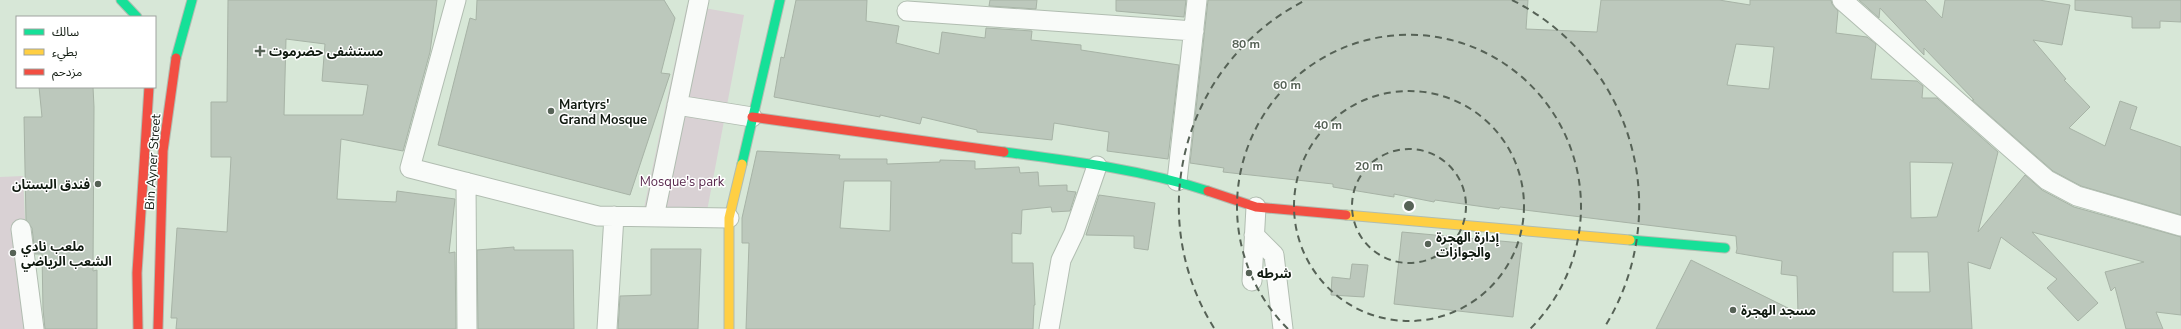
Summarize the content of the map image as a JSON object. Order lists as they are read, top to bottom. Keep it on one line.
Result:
{"streets":{"main road":["Bin Ayner Street"]},"parks":["Mosque's park"],"places":{"health":["مستشفى حضرموت"],"other":["Martyrs' Grand Mosque","فندق البستان","إدارة الهجرة والجوازات","ملعب نادي الشعب الرياضي","شرطه","مسجد الهجرة"]},"legend":["سالك","بطيء","مزدحم"],"rings":["80 m","60 m","40 m","20 m"]}
